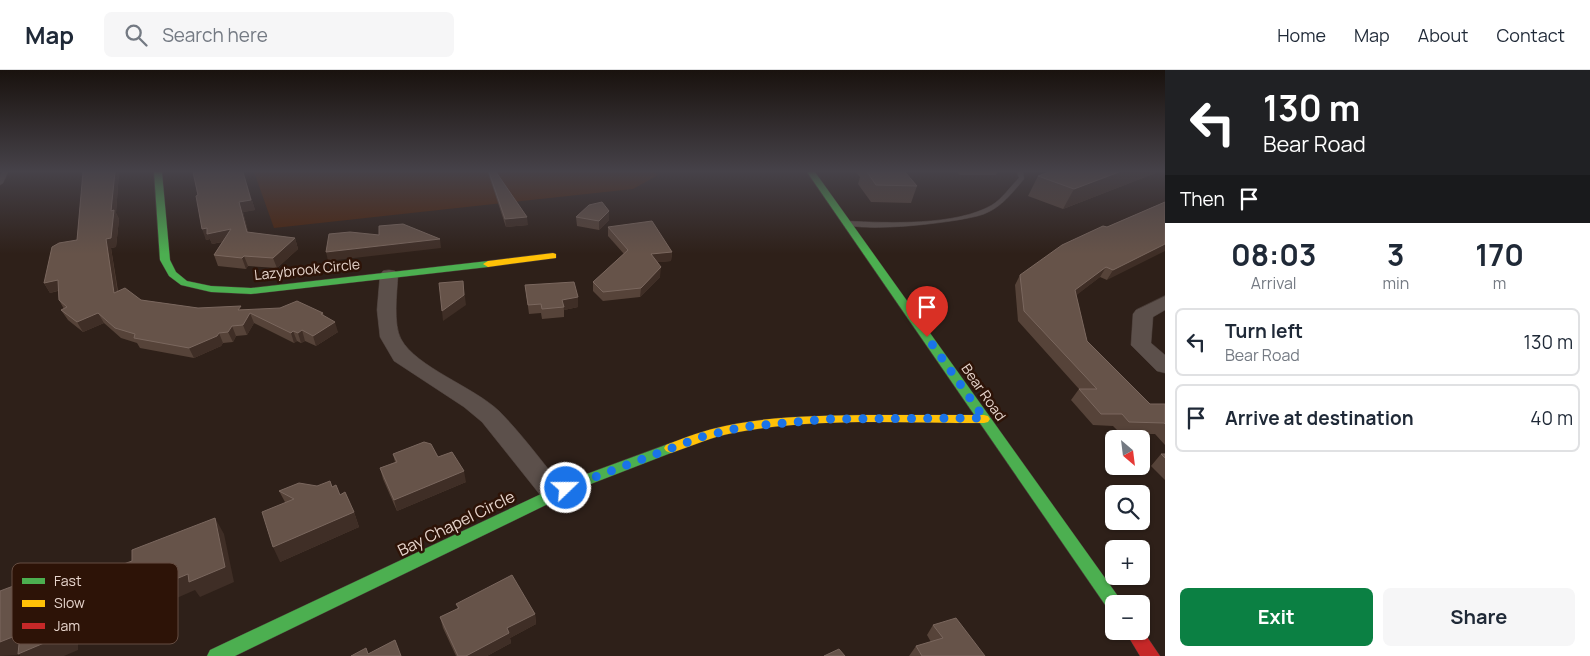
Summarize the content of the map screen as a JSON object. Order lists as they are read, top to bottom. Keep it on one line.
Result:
{"streets":{"street":["Lazybrook Circle","Bear Road","Bay Chapel Circle"]},"crossings":[["Bear Road","Bay Chapel Circle"]],"legend":["Fast","Slow","Jam"],"north":"bottom right","page":{"header":"Map","search":"Search here","nav":["Home","Map","About","Contact"],"turn":["130 m","Bear Road"],"then":"Then","eta":["08:03","Arrival","3","min","170","m"],"list":[{"name":"Turn left","note":"Bear Road","value":"130 m"},{"name":"Arrive at destination","value":"40 m"}],"map_buttons":["+","−"],"buttons":["Exit","Share"]}}
